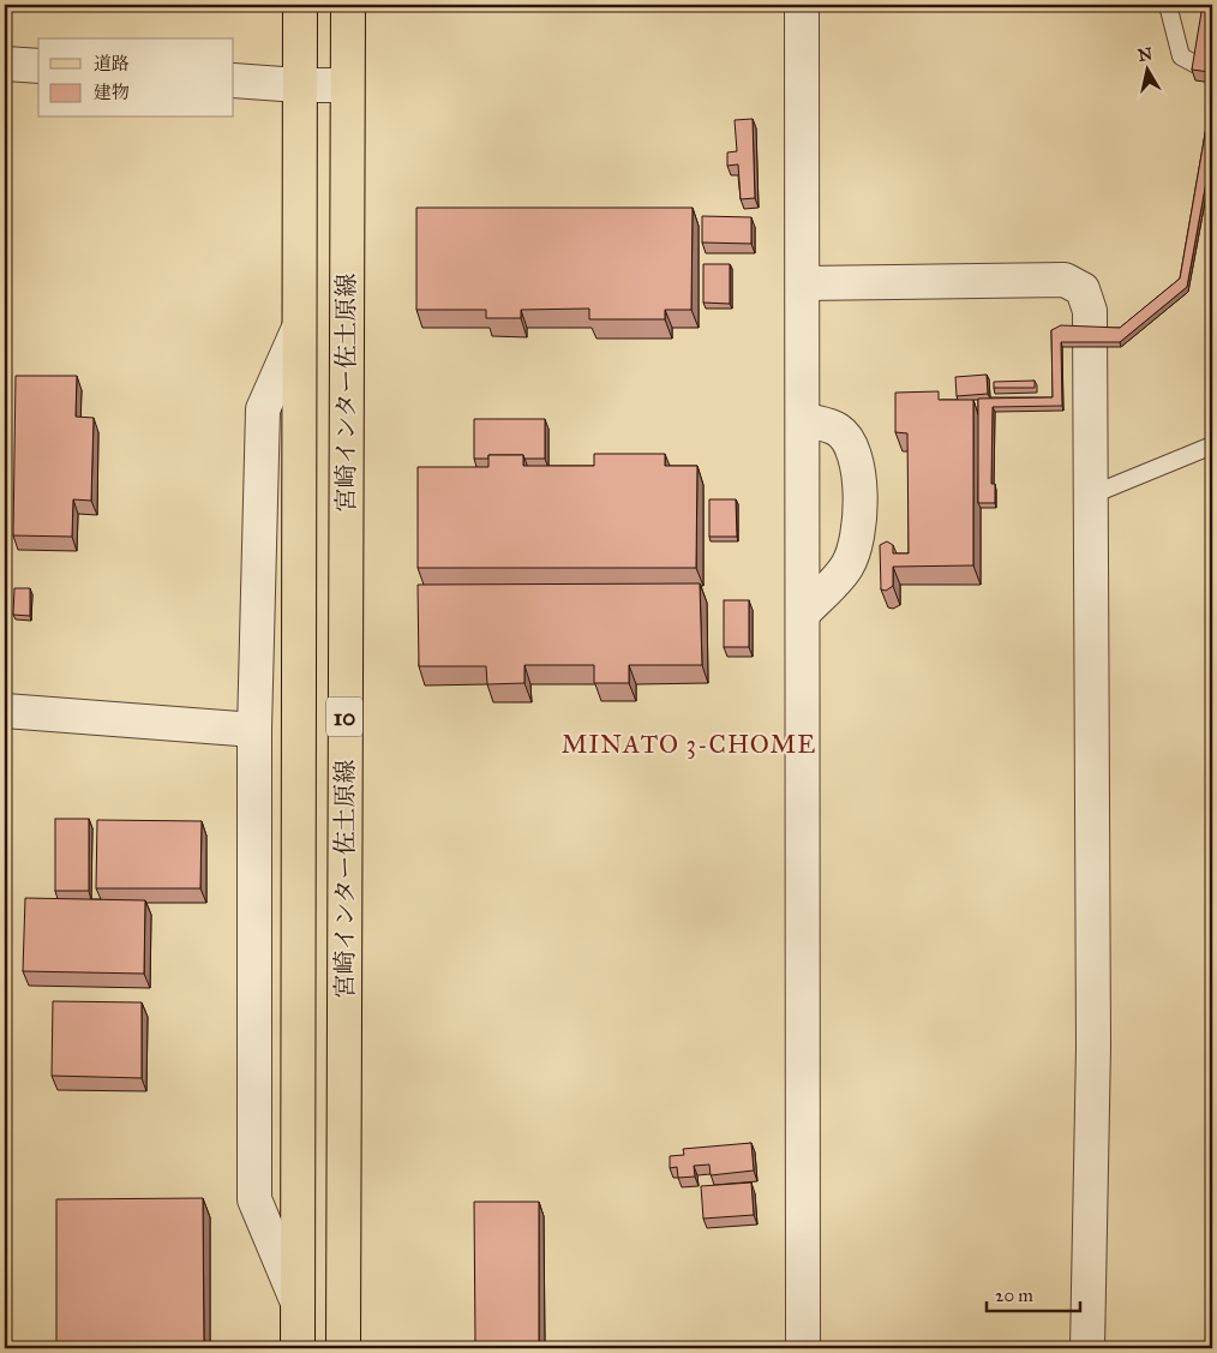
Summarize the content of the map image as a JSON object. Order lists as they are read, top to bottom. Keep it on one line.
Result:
{"streets":{"main road":["宮崎インター佐土原線","10"]},"crossings":[["宮崎インター佐土原線","10"]],"districts":["MINATO 3-CHOME"],"legend":["道路","建物"],"scale_bar":"20 m","north":"top"}
